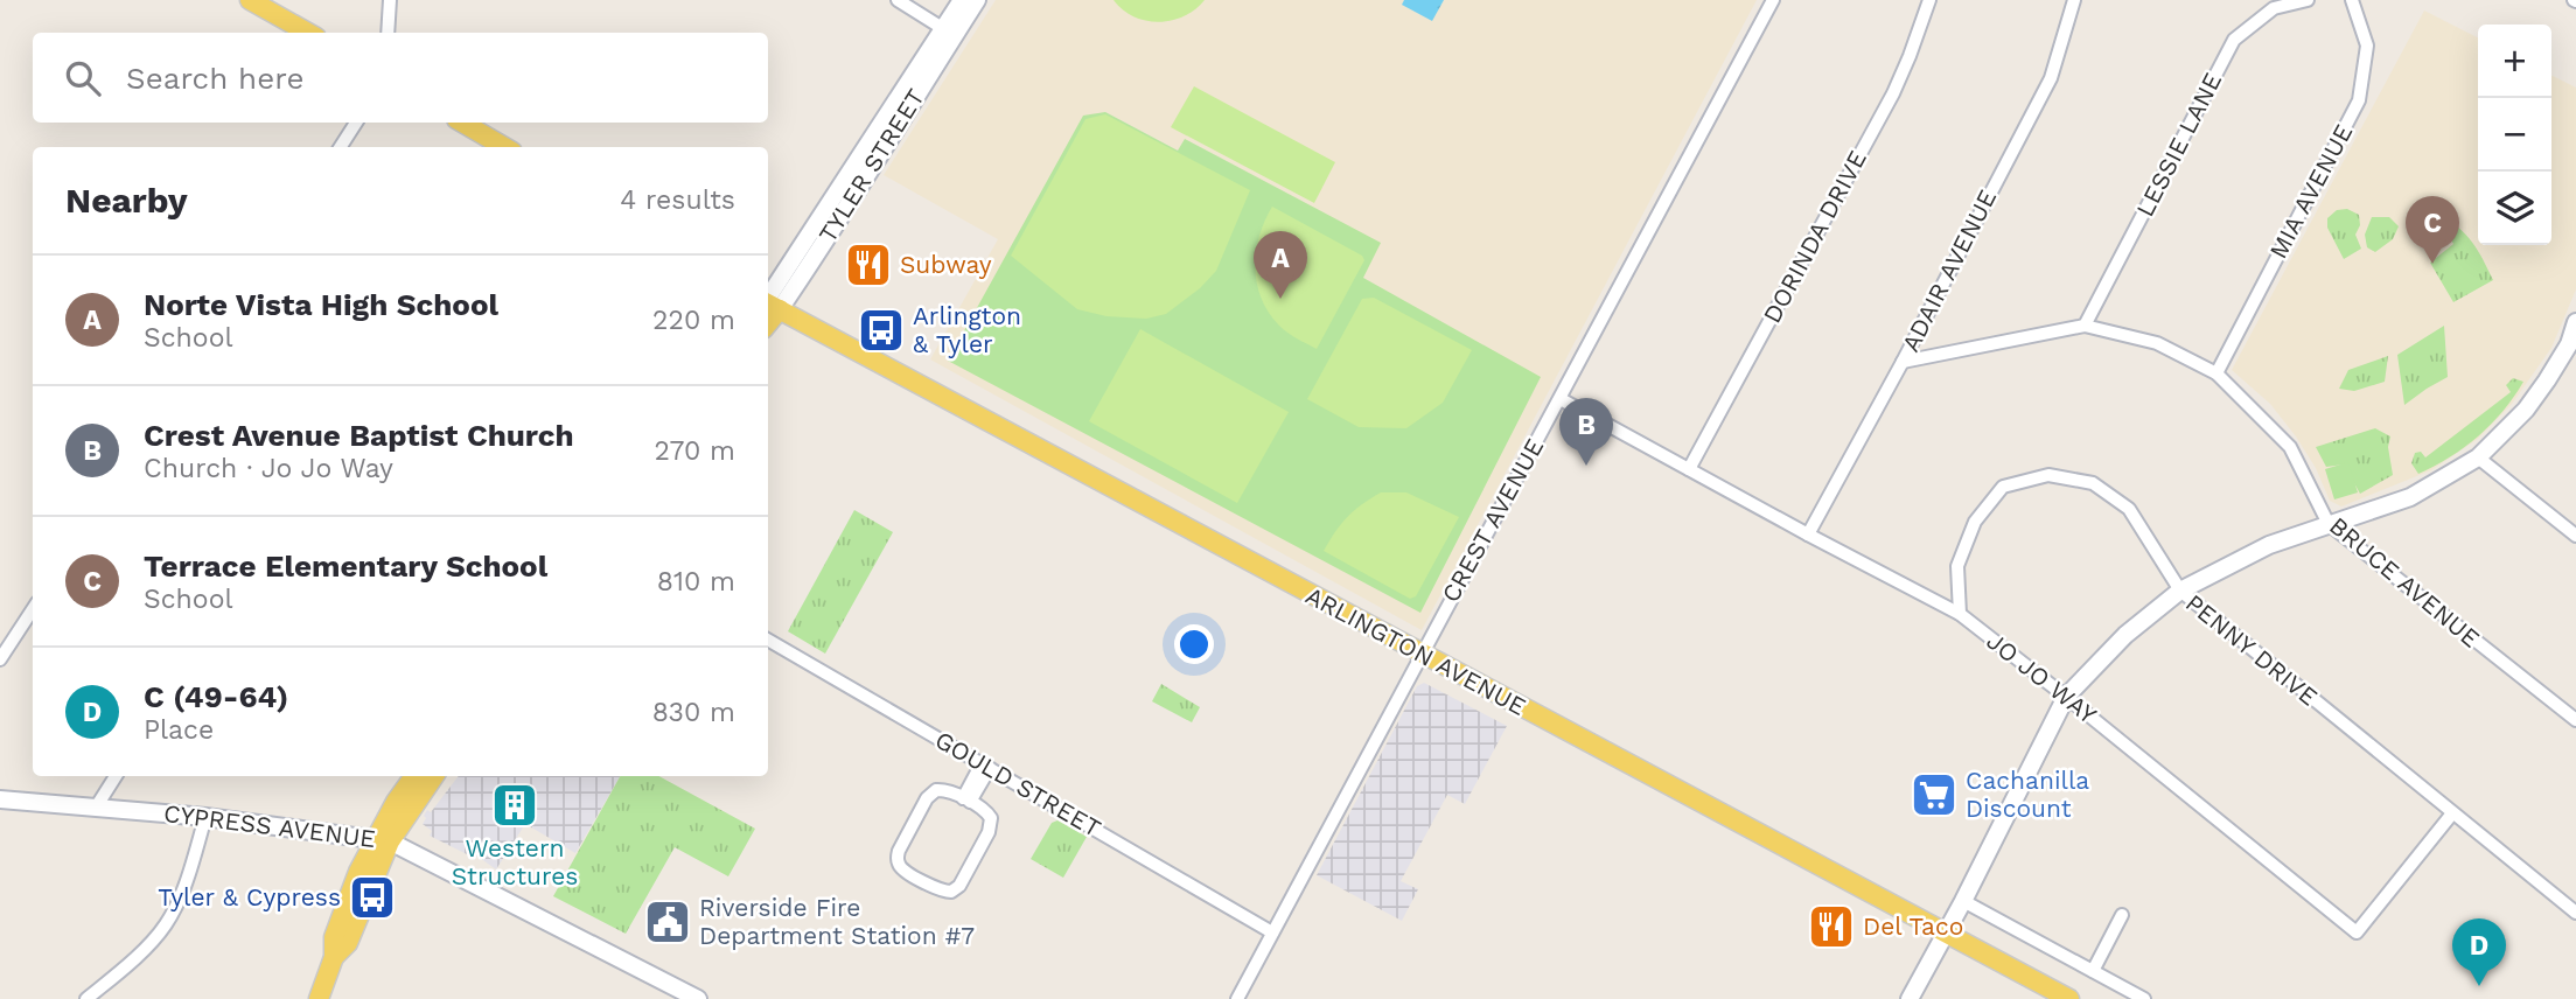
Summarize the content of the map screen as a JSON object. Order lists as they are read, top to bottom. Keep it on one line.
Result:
{"streets":{"main road":["ARLINGTON AVENUE"],"street":["LESSIE LANE","TYLER STREET","MIA AVENUE","DORINDA DRIVE","ADAIR AVENUE","CREST AVENUE","BRUCE AVENUE","PENNY DRIVE","JO JO WAY","GOULD STREET","CYPRESS AVENUE"]},"crossings":[["LESSIE LANE","BRUCE AVENUE"],["TYLER STREET","ARLINGTON AVENUE"],["MIA AVENUE","BRUCE AVENUE"],["DORINDA DRIVE","JO JO WAY"],["ADAIR AVENUE","BRUCE AVENUE"],["ADAIR AVENUE","JO JO WAY"],["CREST AVENUE","ARLINGTON AVENUE"],["CREST AVENUE","JO JO WAY"],["CREST AVENUE","GOULD STREET"],["PENNY DRIVE","JO JO WAY"]],"places":{"restaurant":["Subway","Del Taco"],"bus stop":["Arlington & Tyler","Tyler & Cypress"],"supermarket":["Cachanilla Discount"],"building":["Western Structures"],"public building":["Riverside Fire Department Station #7"]},"page":{"map_buttons":["+","−"],"search":"Search here","heading":["Nearby","4 results"],"pins":["C","A","B","D"],"list":[{"mark":"A","name":"Norte Vista High School","note":"School","value":"220 m"},{"mark":"B","name":"Crest Avenue Baptist Church","note":"Church · Jo Jo Way","value":"270 m"},{"mark":"C","name":"Terrace Elementary School","note":"School","value":"810 m"},{"mark":"D","name":"C (49-64)","note":"Place","value":"830 m"}]}}
